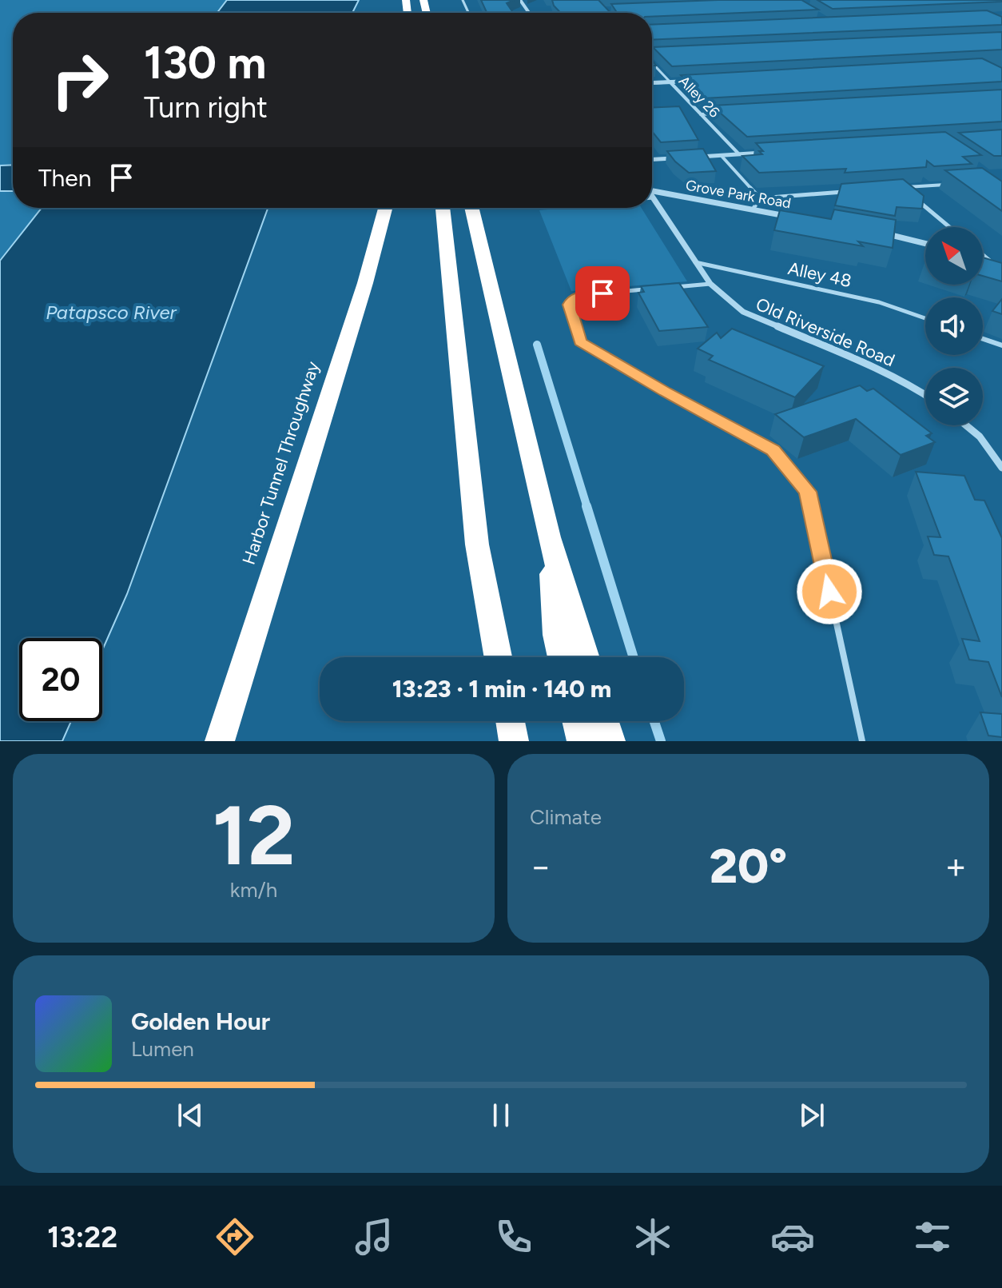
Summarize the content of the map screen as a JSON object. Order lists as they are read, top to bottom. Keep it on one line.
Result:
{"streets":{"highway":["Harbor Tunnel Throughway"],"street":["Grove Park Road","Old Riverside Road"],"lane":["Alley 26","Alley 48"]},"crossings":[["Alley 48","Old Riverside Road"]],"water":["Patapsco River"],"north":"top left","page":{"turn":["130 m","Turn right"],"then":"Then","limit":"20","trip":"13:23 · 1 min · 140 m","tile":[["12","km/h"],"Climate"],"heat":["−","20°","+"],"song":["Golden Hour","Lumen"],"tabs":"13:22"}}
